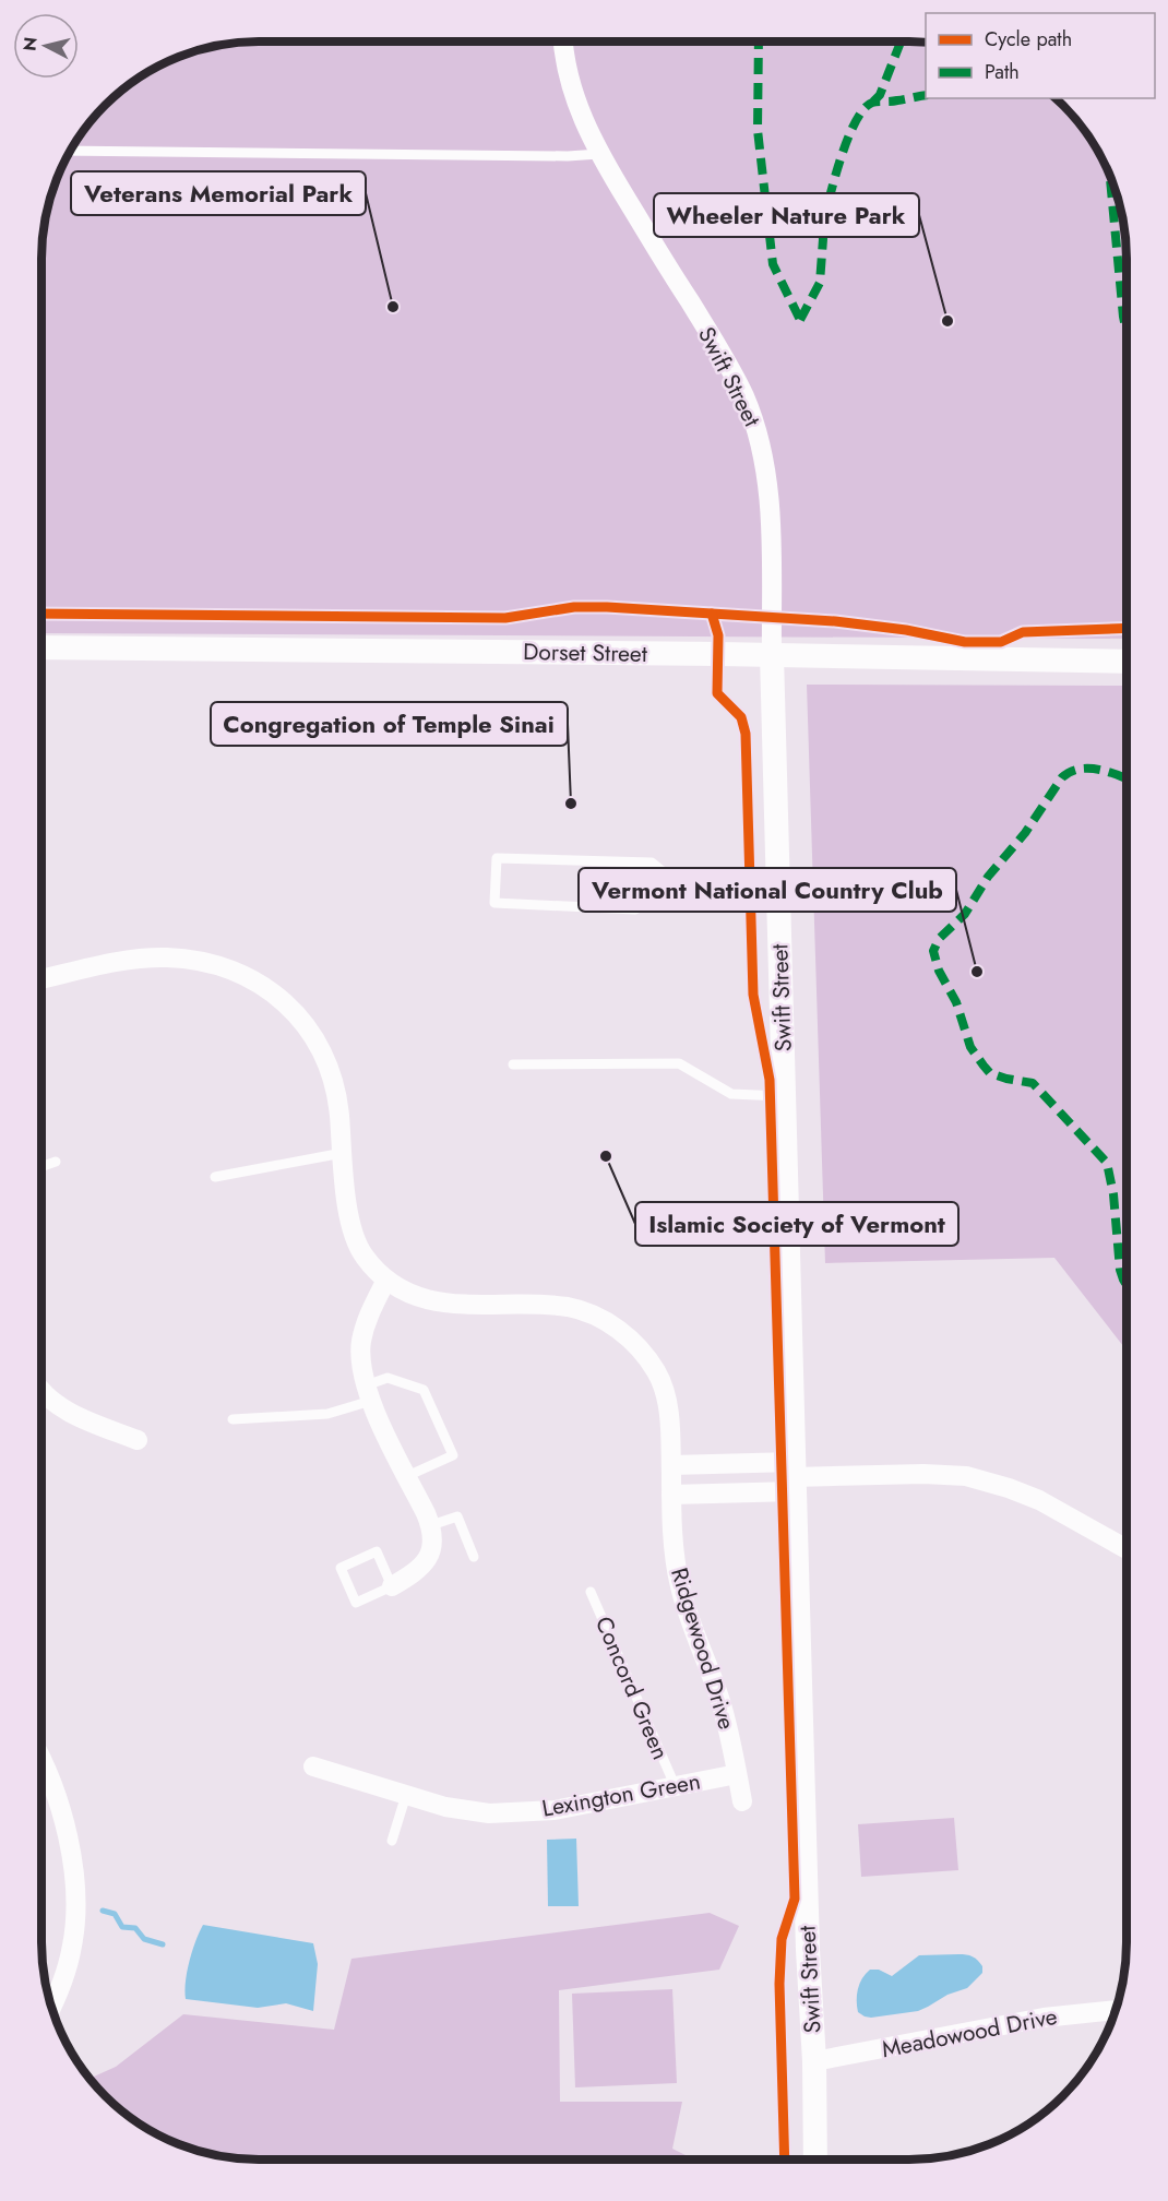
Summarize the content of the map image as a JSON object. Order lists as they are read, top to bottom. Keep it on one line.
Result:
{"streets":{"street":["Swift Street","Dorset Street","Ridgewood Drive","Lexington Green","Meadowood Drive"],"lane":["Concord Green"]},"crossings":[["Swift Street","Dorset Street"],["Swift Street","Meadowood Drive"],["Ridgewood Drive","Lexington Green"],["Concord Green","Lexington Green"]],"places":["Veterans Memorial Park","Wheeler Nature Park","Congregation of Temple Sinai","Vermont National Country Club","Islamic Society of Vermont"],"legend":["Cycle path","Path"],"north":"left"}
